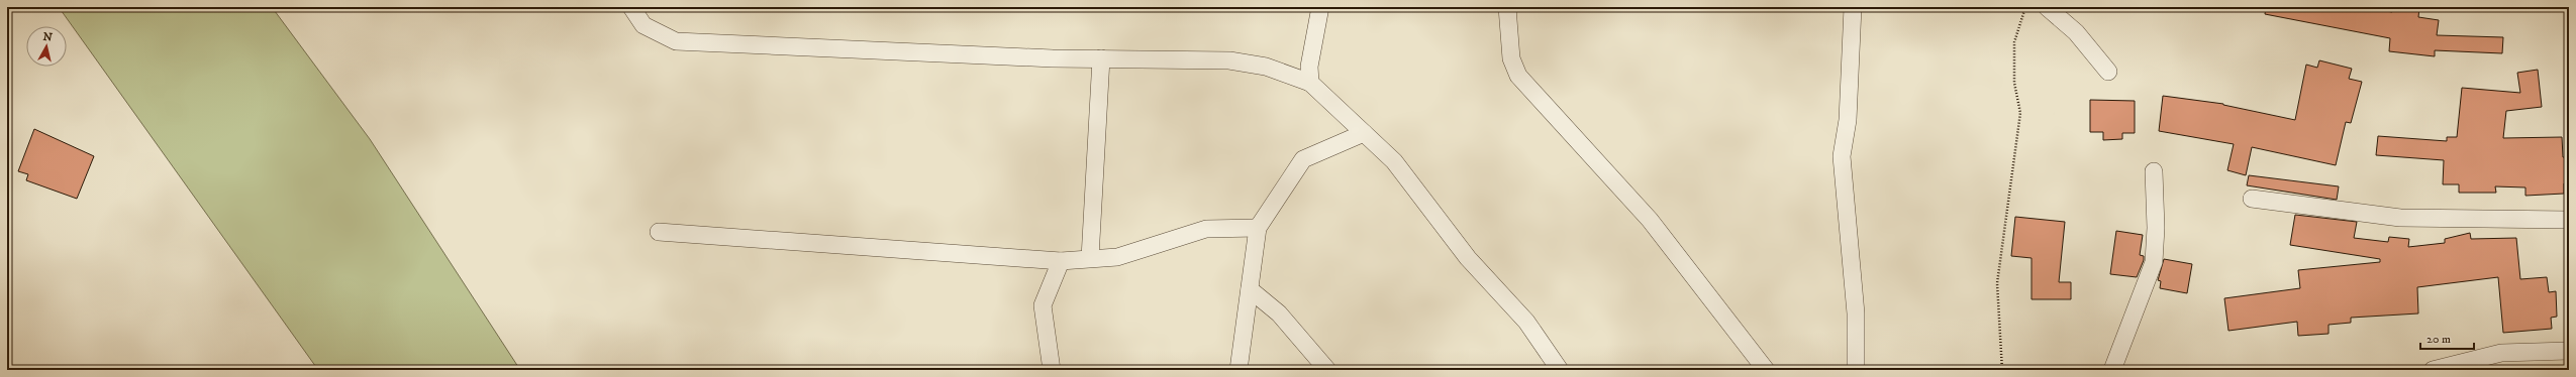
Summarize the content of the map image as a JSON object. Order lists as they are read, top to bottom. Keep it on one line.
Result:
{"scale_bar":"20 m","north":"top"}
